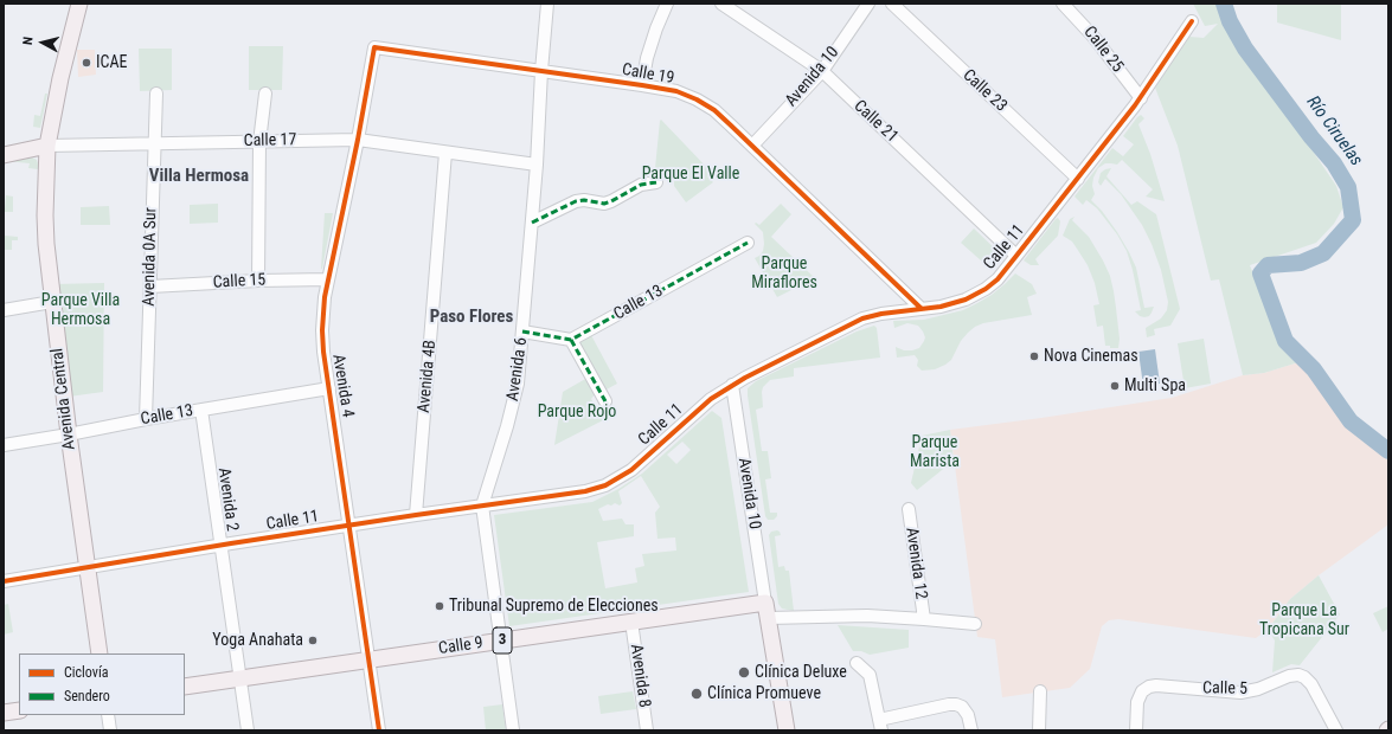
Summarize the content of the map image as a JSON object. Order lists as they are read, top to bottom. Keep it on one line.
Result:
{"streets":{"main road":["Avenida 10","Calle 17","Avenida Central","3","Calle 9"],"street":["Calle 25","Calle 19","Calle 23","Calle 21","Calle 11","Avenida 0A Sur","Calle 15","Calle 13","Avenida 6","Avenida 4B","Avenida 4","Avenida 2","Avenida 12","Avenida 8","Calle 5"]},"crossings":[["Calle 25","Calle 11"],["Calle 19","Avenida 10"],["Calle 19","Calle 11"],["Calle 19","Avenida 6"],["Calle 19","Avenida 4"],["Avenida 10","Calle 21"],["Avenida 10","Calle 11"],["Avenida 10","Calle 9"],["Calle 23","Calle 11"],["Calle 21","Calle 11"],["Calle 17","Avenida 0A Sur"],["Calle 17","Avenida 6"],["Calle 17","Avenida 4B"],["Calle 17","Avenida 4"],["Calle 17","Avenida Central"],["Calle 11","Avenida 6"],["Calle 11","Avenida 4B"],["Calle 11","Avenida 4"],["Calle 11","Avenida Central"],["Calle 11","Avenida 2"],["Avenida 0A Sur","Calle 15"],["Avenida 0A Sur","Calle 13"],["Calle 15","Avenida 4"],["Calle 13","Avenida 4"],["Calle 13","Avenida Central"],["Calle 13","Avenida 2"],["Avenida 6","Calle 9"],["Avenida 4","Calle 9"],["Avenida 2","Calle 9"],["Calle 9","Avenida 8"]],"districts":["Villa Hermosa","Paso Flores"],"water":["Río Ciruelas"],"parks":["Parque El Valle","Parque Miraflores","Parque Villa Hermosa","Parque Rojo","Parque Marista","Parque La Tropicana Sur"],"places":["ICAE","Nova Cinemas","Multi Spa","Tribunal Supremo de Elecciones","Yoga Anahata","Clínica Deluxe","Clínica Promueve"],"legend":["Ciclovía","Sendero"],"north":"left"}
